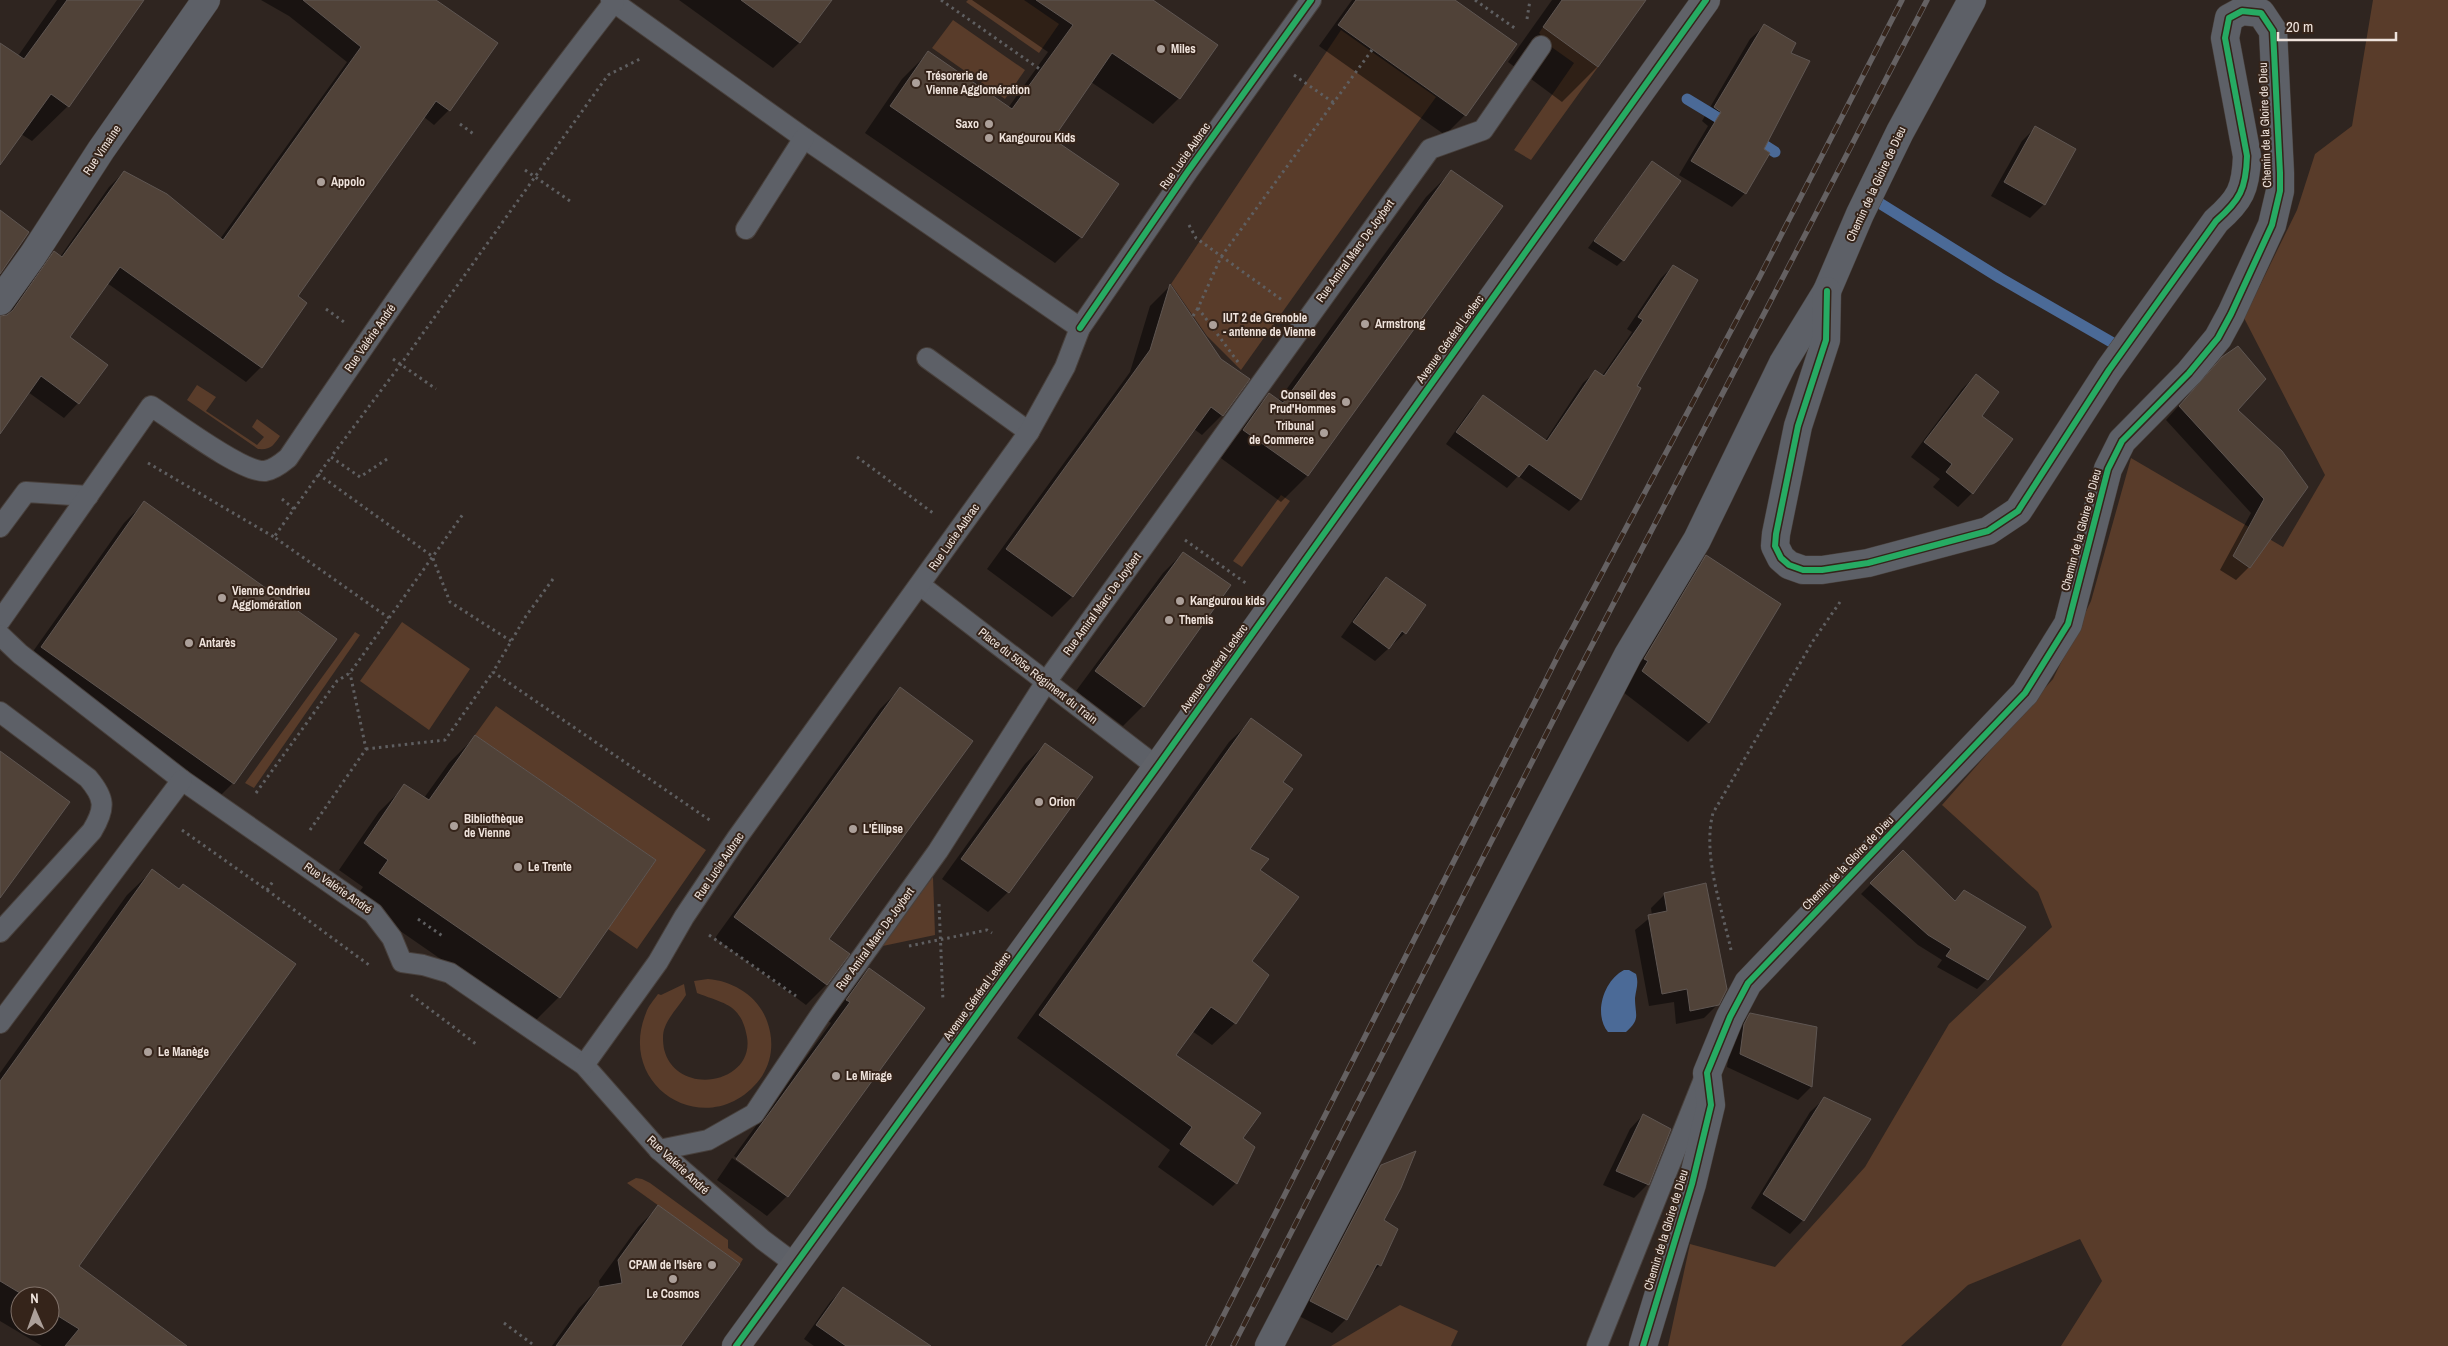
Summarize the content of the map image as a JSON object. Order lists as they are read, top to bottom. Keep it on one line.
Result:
{"streets":{"main road":["Avenue Général Leclerc"],"street":["Chemin de la Gloire de Dieu","Rue Vimaine"],"lane":["Rue Lucie Aubrac","Rue Amiral Marc De Joybert","Rue Valérie André","Place du 505e Régiment du Train"]},"crossings":[["Rue Lucie Aubrac","Rue Valérie André"],["Rue Lucie Aubrac","Place du 505e Régiment du Train"],["Rue Amiral Marc De Joybert","Rue Valérie André"],["Rue Amiral Marc De Joybert","Place du 505e Régiment du Train"],["Rue Valérie André","Avenue Général Leclerc"],["Avenue Général Leclerc","Place du 505e Régiment du Train"]],"places":["Miles","Trésorerie de Vienne Agglomération","Saxo","Kangourou Kids","Appolo","Armstrong","IUT 2 de Grenoble - antenne de Vienne","Conseil des Prud'Hommes","Tribunal de Commerce","Vienne Condrieu Agglomération","Kangourou kids","Themis","Antarès","Orion","Bibliothèque de Vienne","L'Éllipse","Le Trente","Le Manège","Le Mirage","CPAM de l'Isère","Le Cosmos"],"scale_bar":"20 m","north":"top"}
